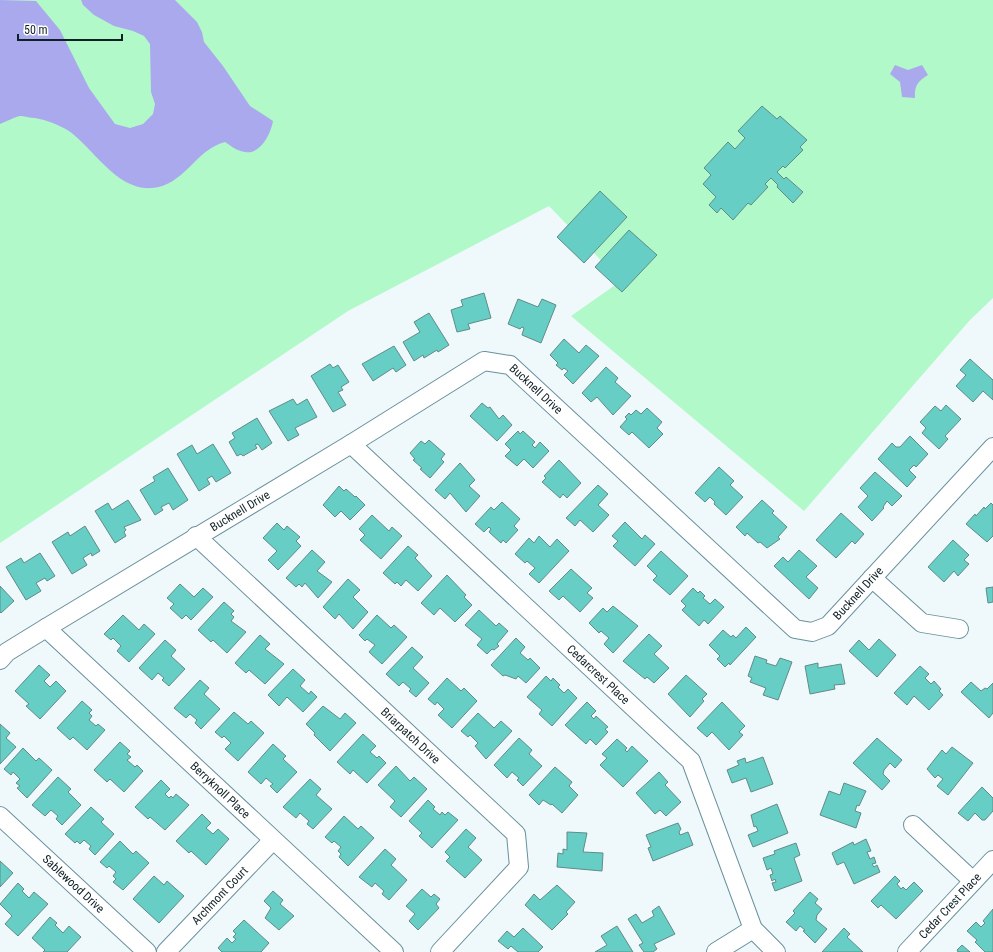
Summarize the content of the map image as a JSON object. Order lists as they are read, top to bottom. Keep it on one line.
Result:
{"streets":{"street":["Bucknell Drive","Cedarcrest Place","Briarpatch Drive","Berryknoll Place","Sablewood Drive","Archmont Court","Cedar Crest Place"]},"crossings":[["Bucknell Drive","Cedarcrest Place"],["Bucknell Drive","Briarpatch Drive"],["Bucknell Drive","Berryknoll Place"],["Berryknoll Place","Archmont Court"]],"scale_bar":"50 m"}
